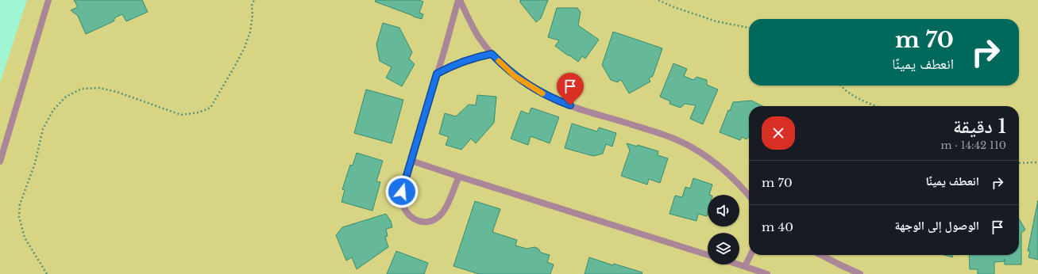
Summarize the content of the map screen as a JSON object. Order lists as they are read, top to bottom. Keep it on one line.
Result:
{"page":{"turn":["70 m","انعطف يمينًا"],"heading":["1 دقيقة","110 m · 14:42"],"list":[{"name":"انعطف يمينًا","value":"70 m"},{"name":"الوصول إلى الوجهة","value":"40 m"}]}}
